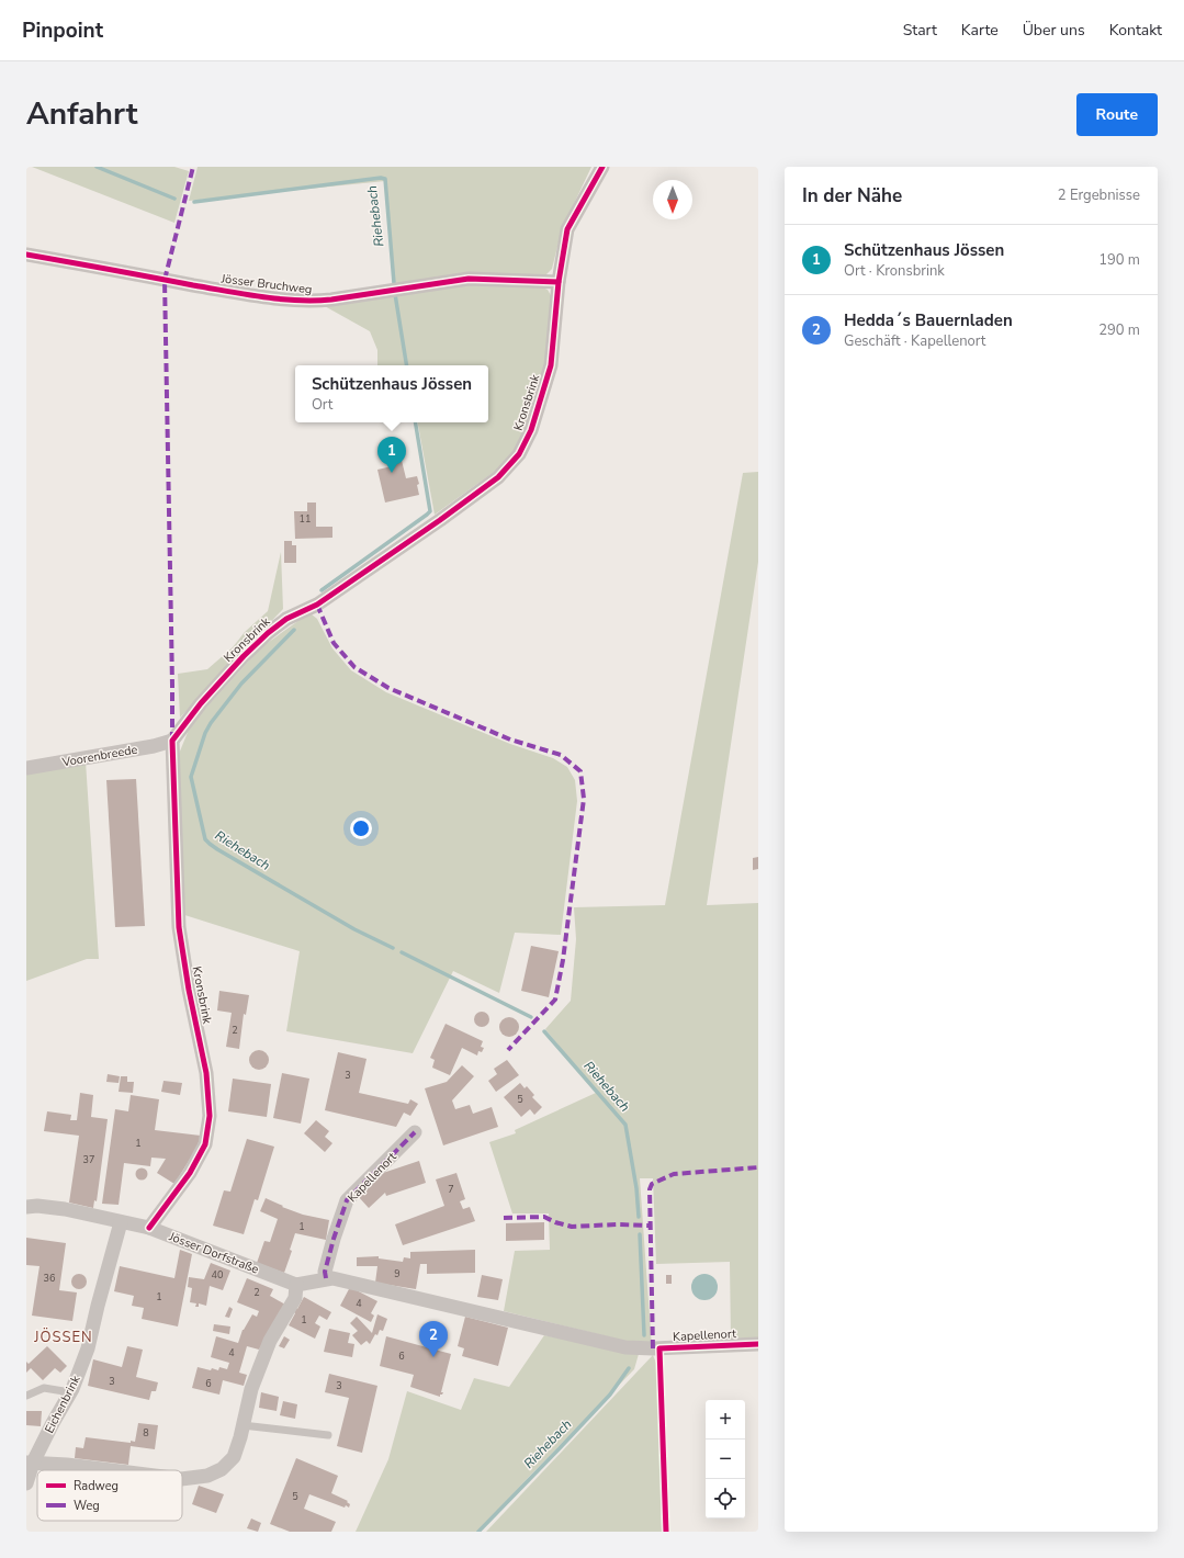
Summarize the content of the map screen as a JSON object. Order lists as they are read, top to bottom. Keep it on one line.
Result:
{"streets":{"street":["Jösser Bruchweg","Kronsbrink","Voorenbreede","Kapellenort","Jösser Dorfstraße","Eichenbrink"]},"crossings":[["Jösser Bruchweg","Kronsbrink"],["Kronsbrink","Voorenbreede"],["Kronsbrink","Jösser Dorfstraße"],["Kapellenort","Jösser Dorfstraße"],["Jösser Dorfstraße","Eichenbrink"]],"districts":["JÖSSEN"],"water":["Riehebach"],"house_numbers":["11","2","3","5","1","37","7","1","9","40","36","2","1","4","1","4","6","3","6","3","8","5"],"legend":["Radweg","Weg"],"north":"bottom","page":{"header":"Pinpoint","nav":["Start","Karte","Über uns","Kontakt"],"title":"Anfahrt","buttons":"Route","heading":["In der Nähe","2 Ergebnisse"],"list":[{"mark":"1","name":"Schützenhaus Jössen","note":"Ort · Kronsbrink","value":"190 m"},{"mark":"2","name":"Hedda´s Bauernladen","note":"Geschäft · Kapellenort","value":"290 m"}],"popup":["Schützenhaus Jössen","Ort"],"pins":["1","2"],"map_buttons":["+","−"]}}
